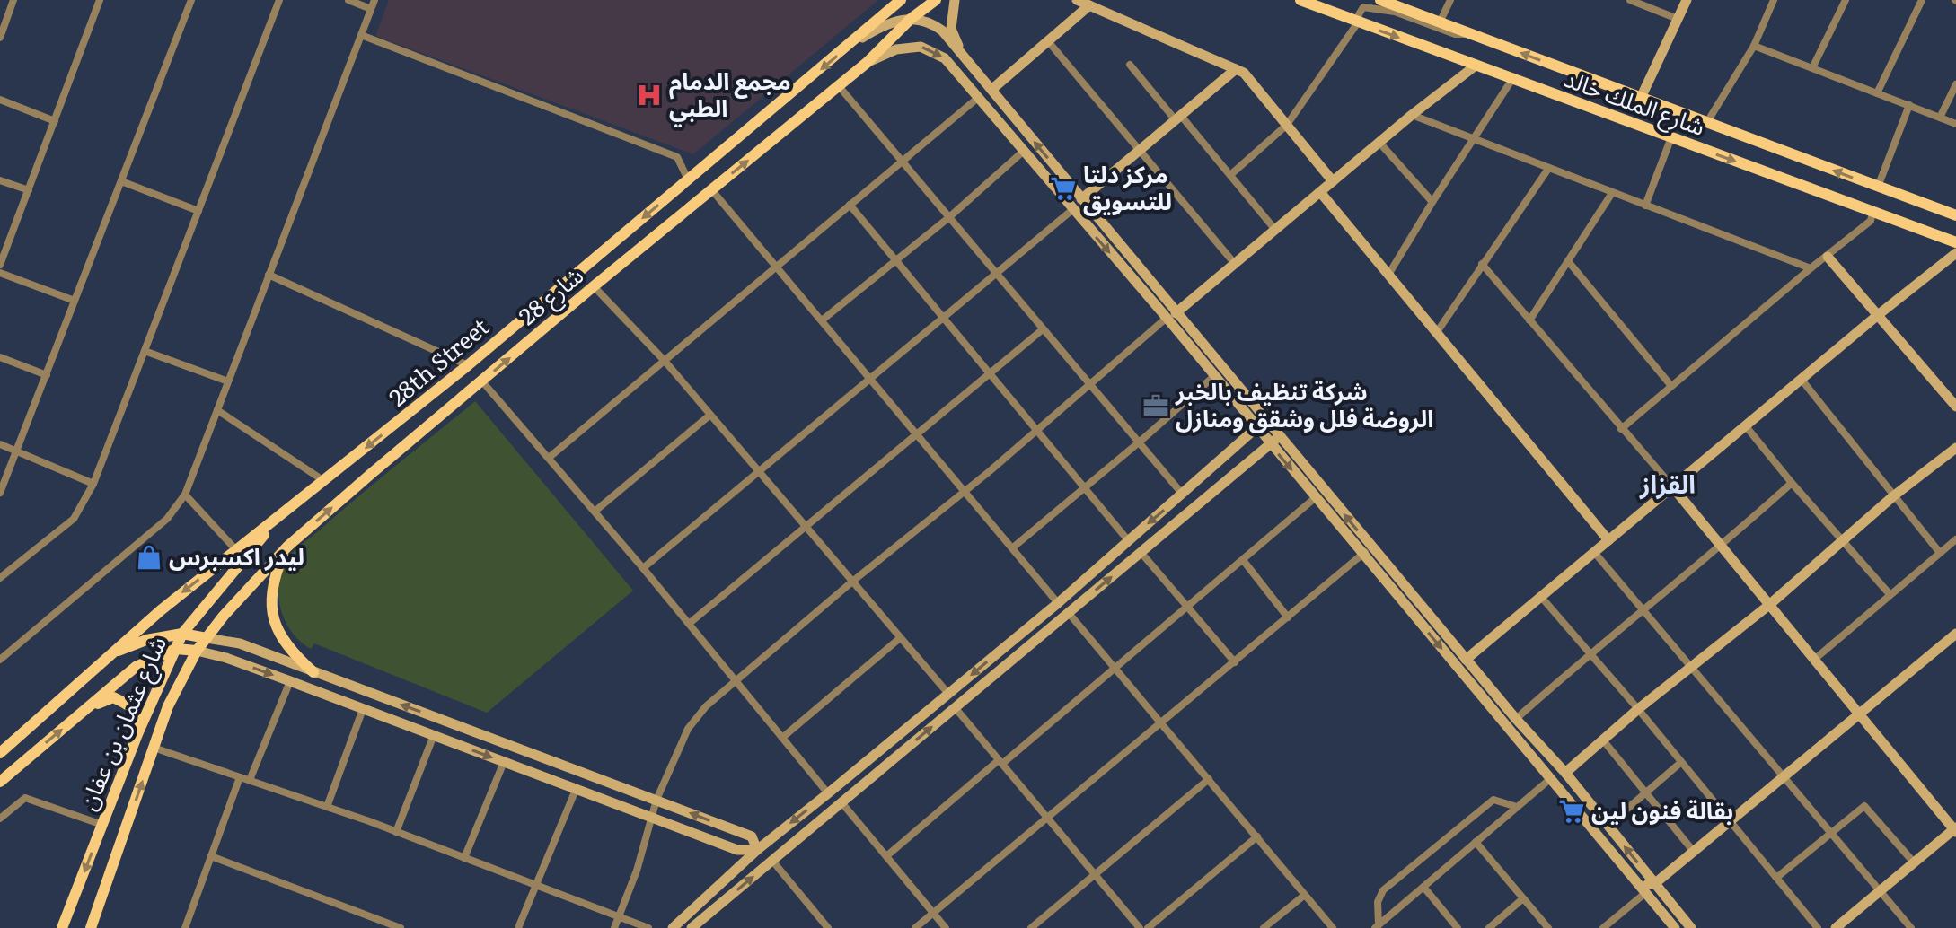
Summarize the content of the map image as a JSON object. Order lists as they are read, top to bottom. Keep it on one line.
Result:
{"streets":{"main road":["شارع الملك خالد","شارع 28","28th Street","شارع عثمان بن عفان"]},"crossings":[["شارع 28","شارع عثمان بن عفان"],["28th Street","شارع عثمان بن عفان"]],"one_way":["شارع 28","28th Street"],"districts":["القزاز"],"places":{"hospital":["مجمع الدمام الطبي"],"supermarket":["مركز دلتا للتسويق","بقالة فنون لين"],"office":["شركة تنظيف بالخبر الروضة فلل وشقق ومنازل"],"shop":["ليدر اكسبرس"]}}
